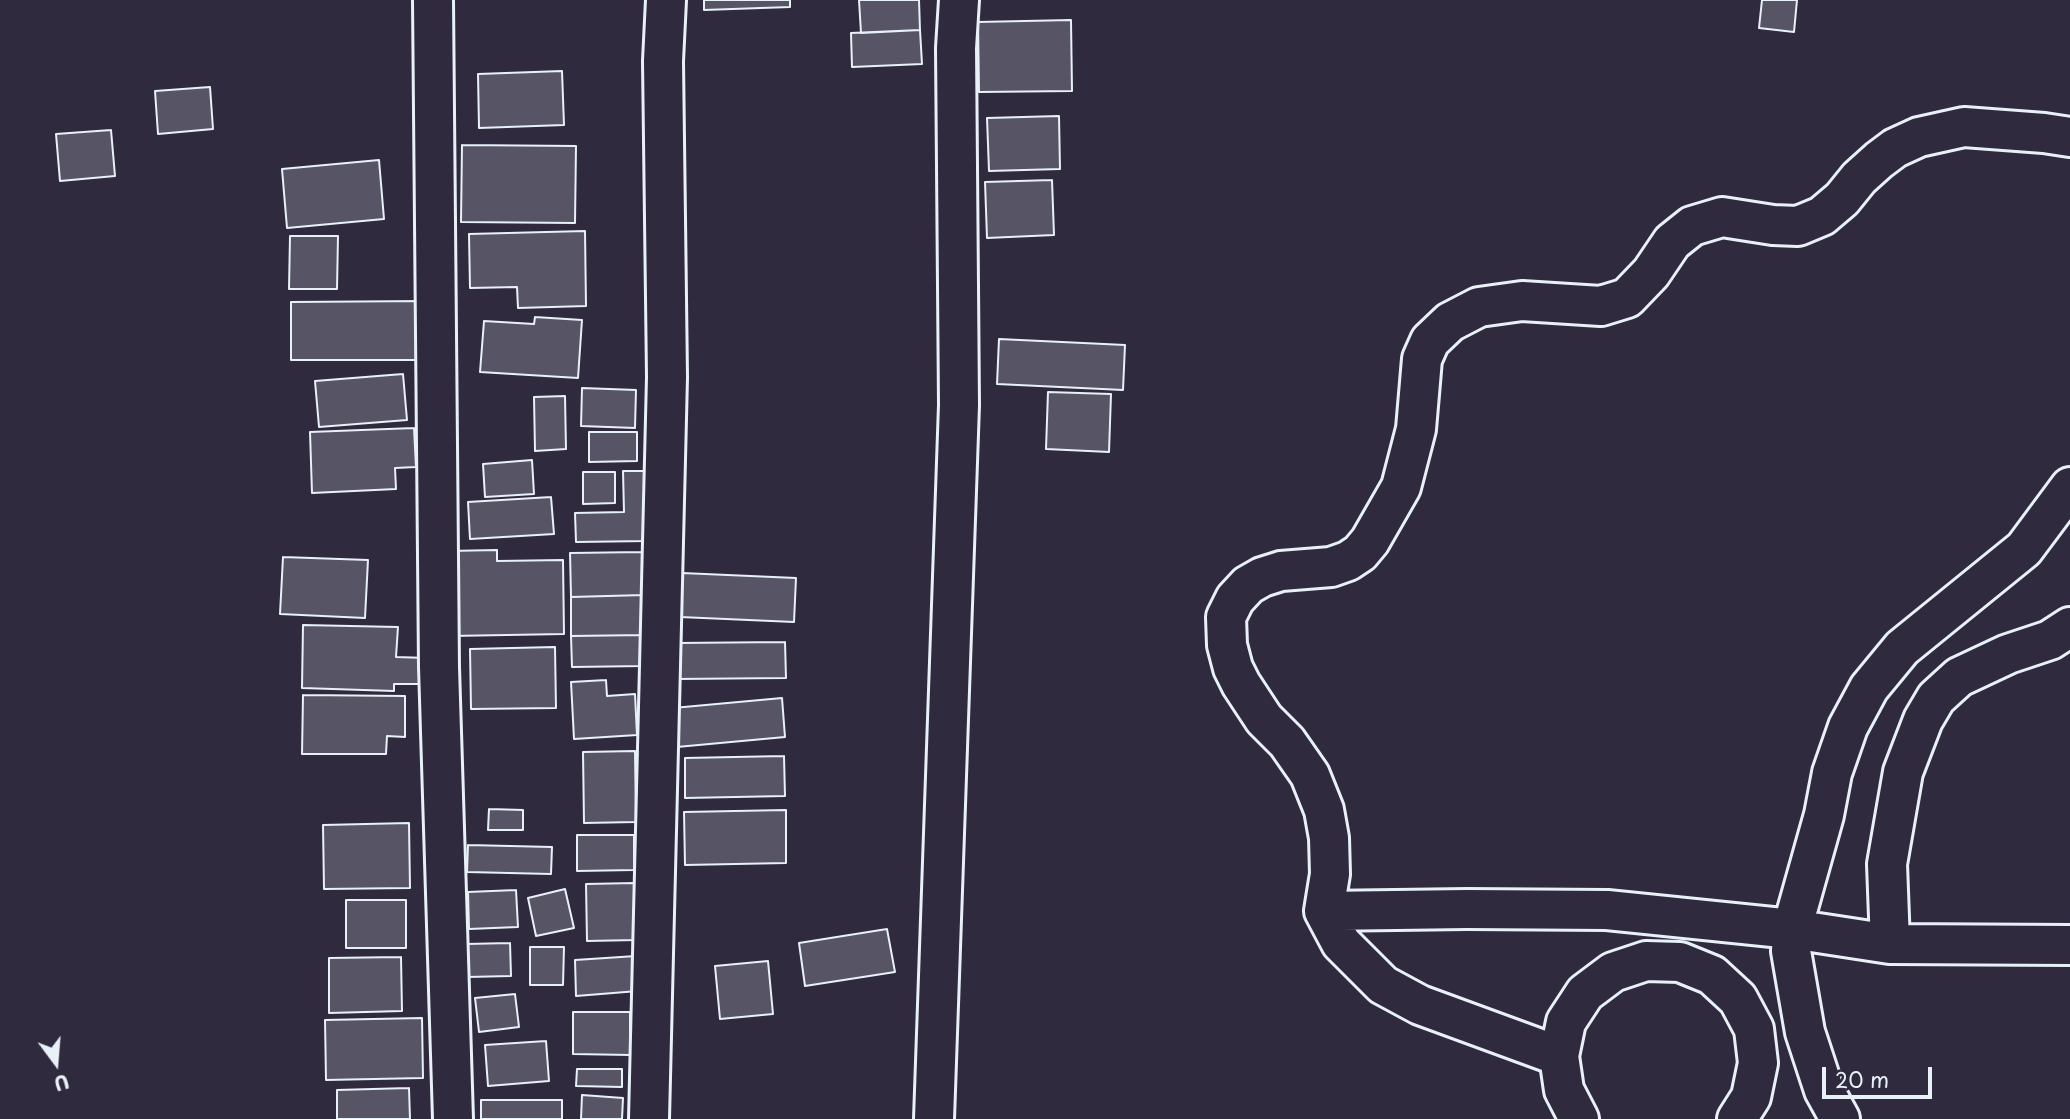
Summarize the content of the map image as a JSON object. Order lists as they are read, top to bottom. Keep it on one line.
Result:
{"scale_bar":"20 m","north":"bottom"}
